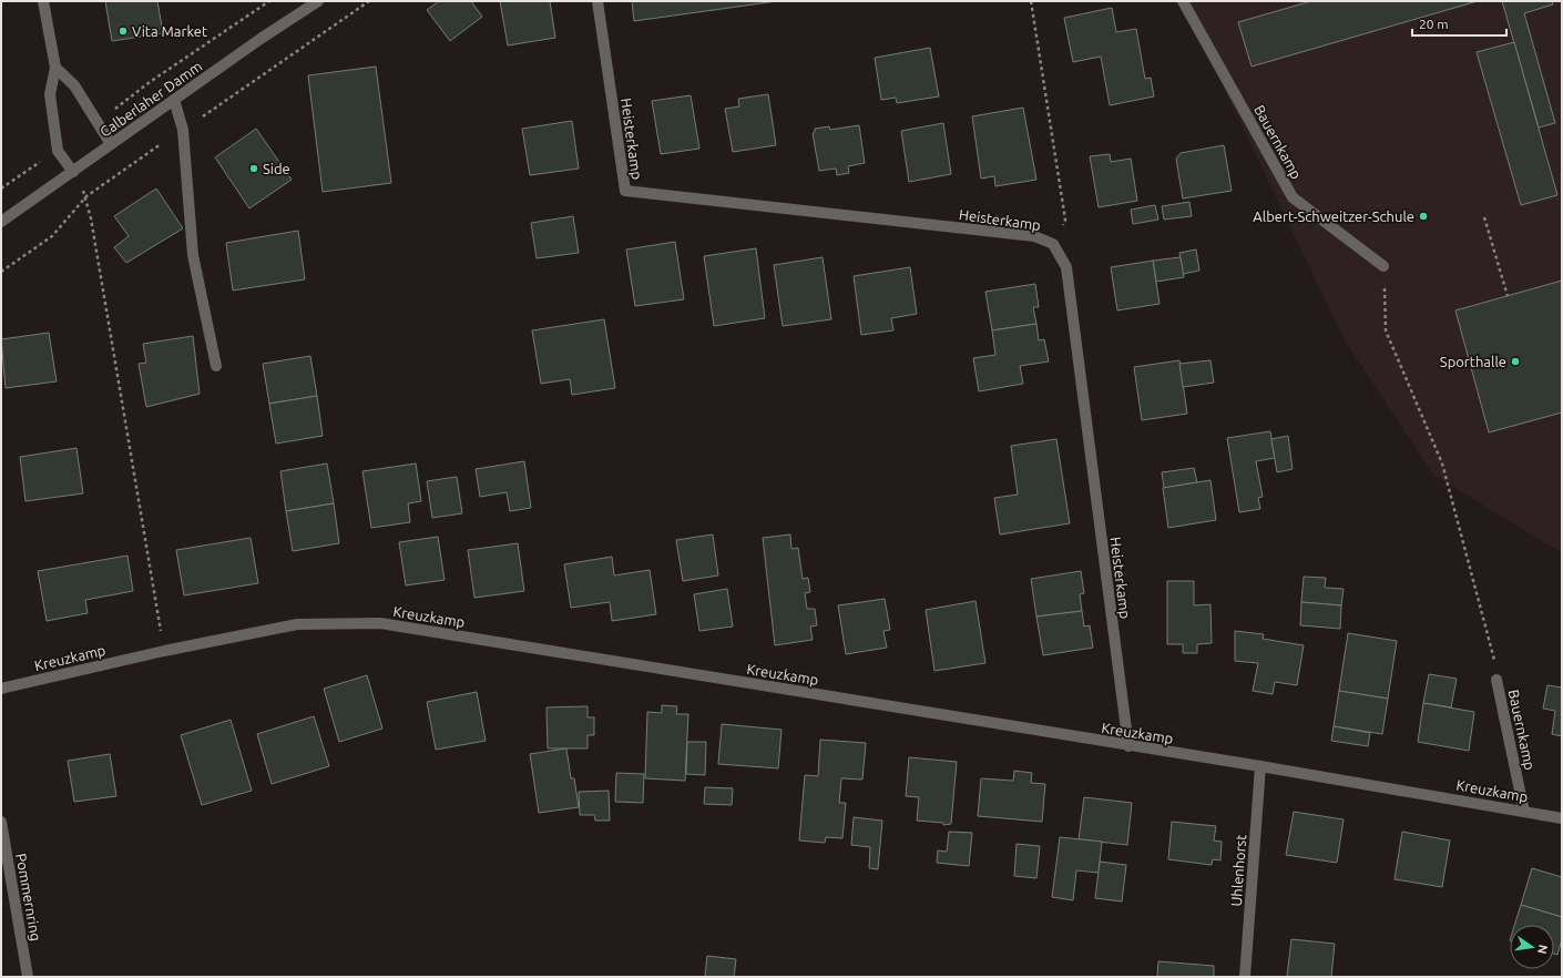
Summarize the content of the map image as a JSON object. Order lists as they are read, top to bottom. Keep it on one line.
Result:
{"streets":{"street":["Calberlaher Damm","Heisterkamp","Bauernkamp","Kreuzkamp","Uhlenhorst","Pommernring"]},"crossings":[["Heisterkamp","Kreuzkamp"],["Bauernkamp","Kreuzkamp"],["Kreuzkamp","Uhlenhorst"]],"places":["Vita Market","Side","Albert-Schweitzer-Schule","Sporthalle"],"scale_bar":"20 m","north":"right"}
